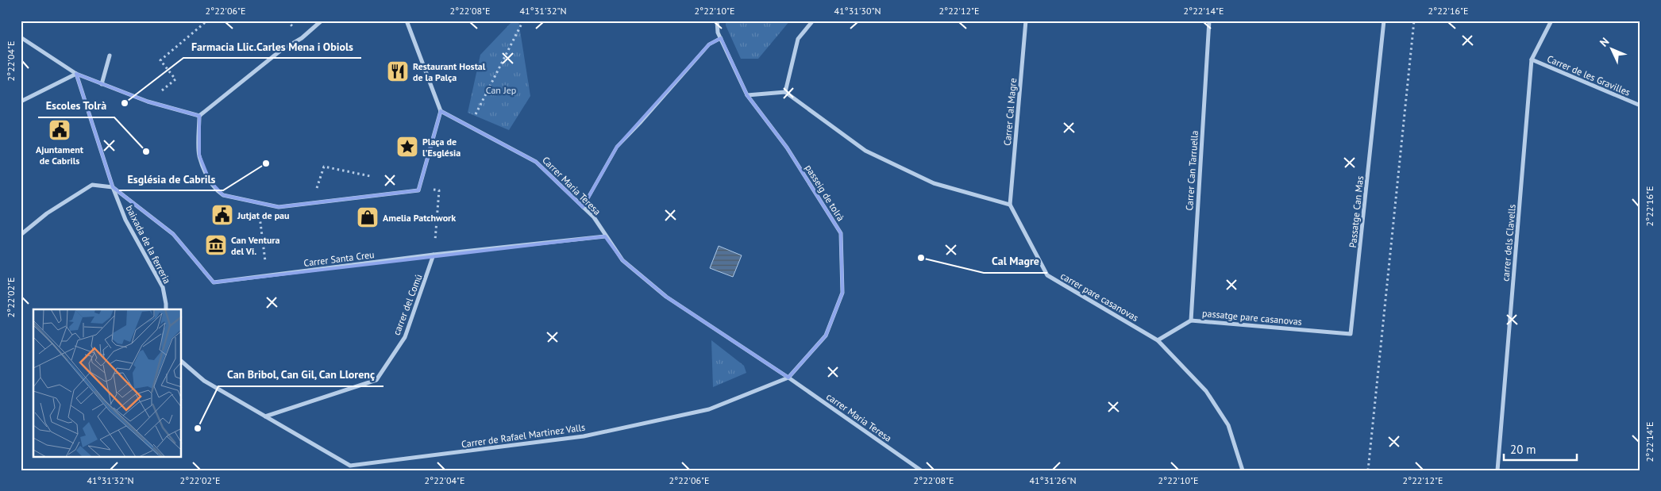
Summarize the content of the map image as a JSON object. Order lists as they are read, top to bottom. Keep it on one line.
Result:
{"streets":{"street":["Carrer de les Gravilles","Carrer Cal Magre","Carrer Can Tarruella","Carrer Maria Teresa","passeig de tolrà","Passatge Can Mas","carrer dels Clavells","baixada de la ferreria","Carrer Santa Creu","carrer pare casanovas","carrer del Comú","passatge pare casanovas","carrer Maria Teresa","Carrer de Rafael Martinez Valls"]},"crossings":[["Carrer de les Gravilles","carrer dels Clavells"],["Carrer Cal Magre","carrer pare casanovas"],["Carrer Can Tarruella","passatge pare casanovas"],["Carrer Maria Teresa","passeig de tolrà"],["Carrer Maria Teresa","Carrer Santa Creu"],["Carrer Maria Teresa","carrer Maria Teresa"],["Carrer Maria Teresa","Carrer de Rafael Martinez Valls"],["passeig de tolrà","carrer Maria Teresa"],["passeig de tolrà","Carrer de Rafael Martinez Valls"],["Passatge Can Mas","passatge pare casanovas"],["baixada de la ferreria","Carrer Santa Creu"],["Carrer Santa Creu","carrer del Comú"],["carrer pare casanovas","passatge pare casanovas"],["carrer del Comú","Carrer de Rafael Martinez Valls"],["carrer Maria Teresa","Carrer de Rafael Martinez Valls"]],"parks":["Can Jep"],"places":{"restaurant":["Restaurant Hostal de la Palça"],"other":["Farmacia Llic.Carles Mena i Obiols","Escoles Tolrà","Església de Cabrils","Cal Magre","Can Bribol, Can Gil, Can Llorenç"],"public building":["Ajuntament de Cabrils","Jutjat de pau"],"place":["Plaça de l'Església"],"shop":["Amelia Patchwork"],"museum":["Can Ventura del Vi."]},"scale_bar":"20 m","north":"top left","coordinates":["2°22'06\"E","2°22'08\"E","41°31'32\"N","2°22'10\"E","41°31'30\"N","2°22'12\"E","2°22'14\"E","2°22'16\"E","2°22'04\"E","2°22'02\"E","41°31'26\"N"]}
